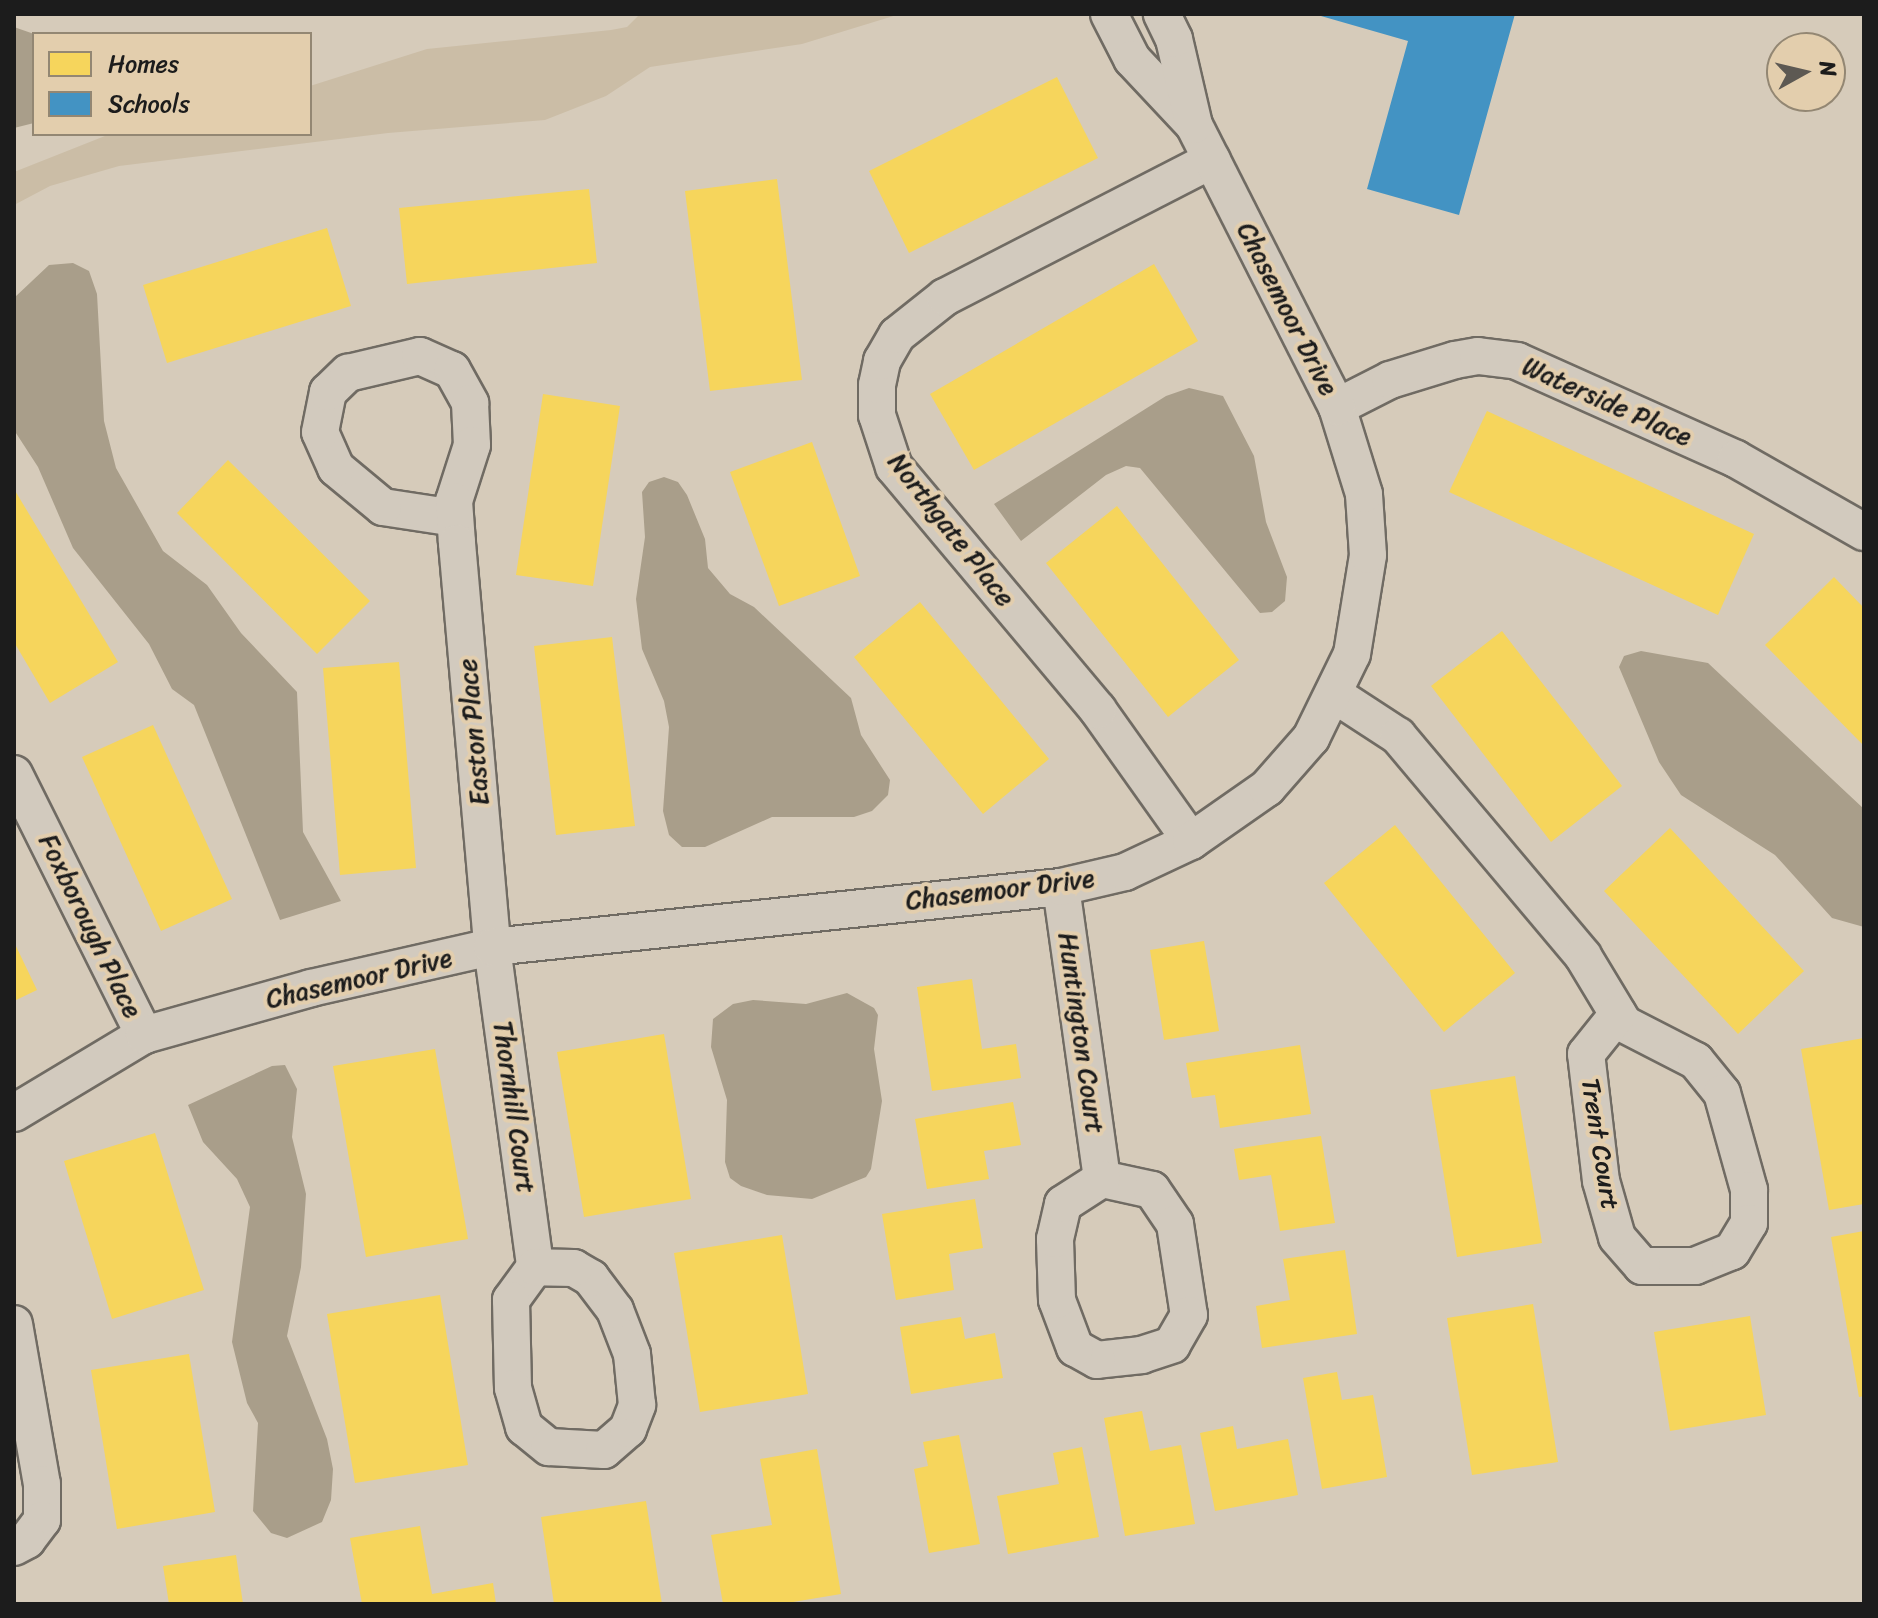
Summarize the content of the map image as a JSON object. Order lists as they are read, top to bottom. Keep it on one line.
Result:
{"streets":{"street":["Chasemoor Drive","Waterside Place","Northgate Place","Easton Place","Foxborough Place","Huntington Court","Thornhill Court","Trent Court"]},"crossings":[["Chasemoor Drive","Waterside Place"],["Chasemoor Drive","Northgate Place"],["Chasemoor Drive","Easton Place"],["Chasemoor Drive","Foxborough Place"],["Chasemoor Drive","Huntington Court"],["Chasemoor Drive","Thornhill Court"],["Chasemoor Drive","Trent Court"],["Easton Place","Thornhill Court"]],"legend":["Homes","Schools"],"north":"right"}
